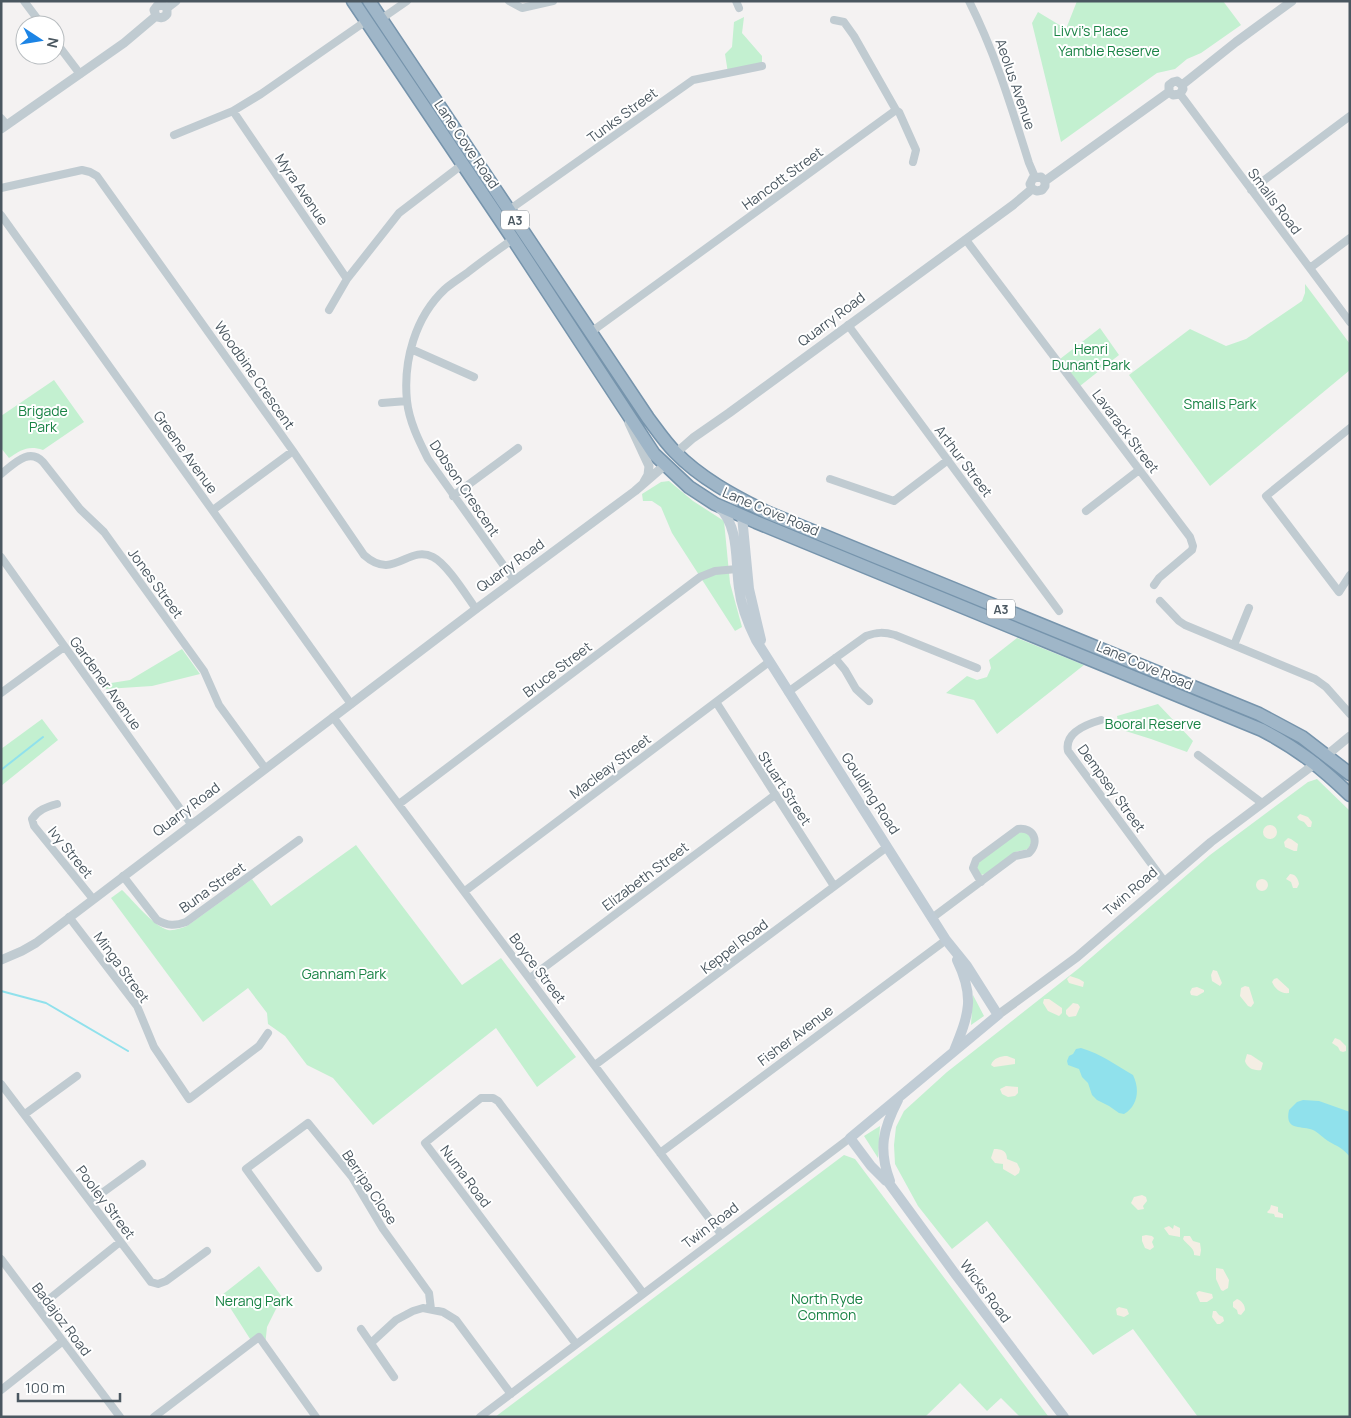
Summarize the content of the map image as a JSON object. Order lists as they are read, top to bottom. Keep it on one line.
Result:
{"streets":{"highway":["Lane Cove Road","A3","Quarry Road","Twin Road"],"main road":["Goulding Road","Wicks Road"],"street":["Aeolus Avenue","Tunks Street","Hancott Street","Myra Avenue","Smalls Road","Woodbine Crescent","Lavarack Street","Greene Avenue","Arthur Street","Dobson Crescent","Jones Street","Bruce Street","Gardener Avenue","Macleay Street","Stuart Street","Dempsey Street","Ivy Street","Elizabeth Street","Buna Street","Keppel Road","Minga Street","Boyce Street","Fisher Avenue","Numa Road","Berripa Close","Pooley Street","Badajoz Road"]},"crossings":[["Aeolus Avenue","Quarry Road"],["Tunks Street","Lane Cove Road"],["Lane Cove Road","Hancott Street"],["Lane Cove Road","Quarry Road"],["Lane Cove Road","Dobson Crescent"],["Lane Cove Road","Goulding Road"],["Lane Cove Road","Twin Road"],["Quarry Road","Woodbine Crescent"],["Quarry Road","Lavarack Street"],["Quarry Road","Greene Avenue"],["Quarry Road","Arthur Street"],["Quarry Road","Dobson Crescent"],["Quarry Road","Jones Street"],["Quarry Road","Gardener Avenue"],["Quarry Road","Ivy Street"],["Quarry Road","Buna Street"],["Quarry Road","Minga Street"],["Quarry Road","Boyce Street"],["Bruce Street","Goulding Road"],["Bruce Street","Boyce Street"],["Macleay Street","Stuart Street"],["Macleay Street","Goulding Road"],["Macleay Street","Boyce Street"],["Stuart Street","Elizabeth Street"],["Stuart Street","Keppel Road"],["Dempsey Street","Twin Road"],["Goulding Road","Twin Road"],["Goulding Road","Keppel Road"],["Goulding Road","Fisher Avenue"],["Elizabeth Street","Boyce Street"],["Twin Road","Boyce Street"],["Twin Road","Numa Road"],["Twin Road","Wicks Road"],["Keppel Road","Boyce Street"],["Boyce Street","Fisher Avenue"]],"parks":["Livvi's Place","Yamble Reserve","Henri Dunant Park","Smalls Park","Brigade Park","Booral Reserve","Gannam Park","North Ryde Common","Nerang Park"],"scale_bar":"100 m","north":"right"}
